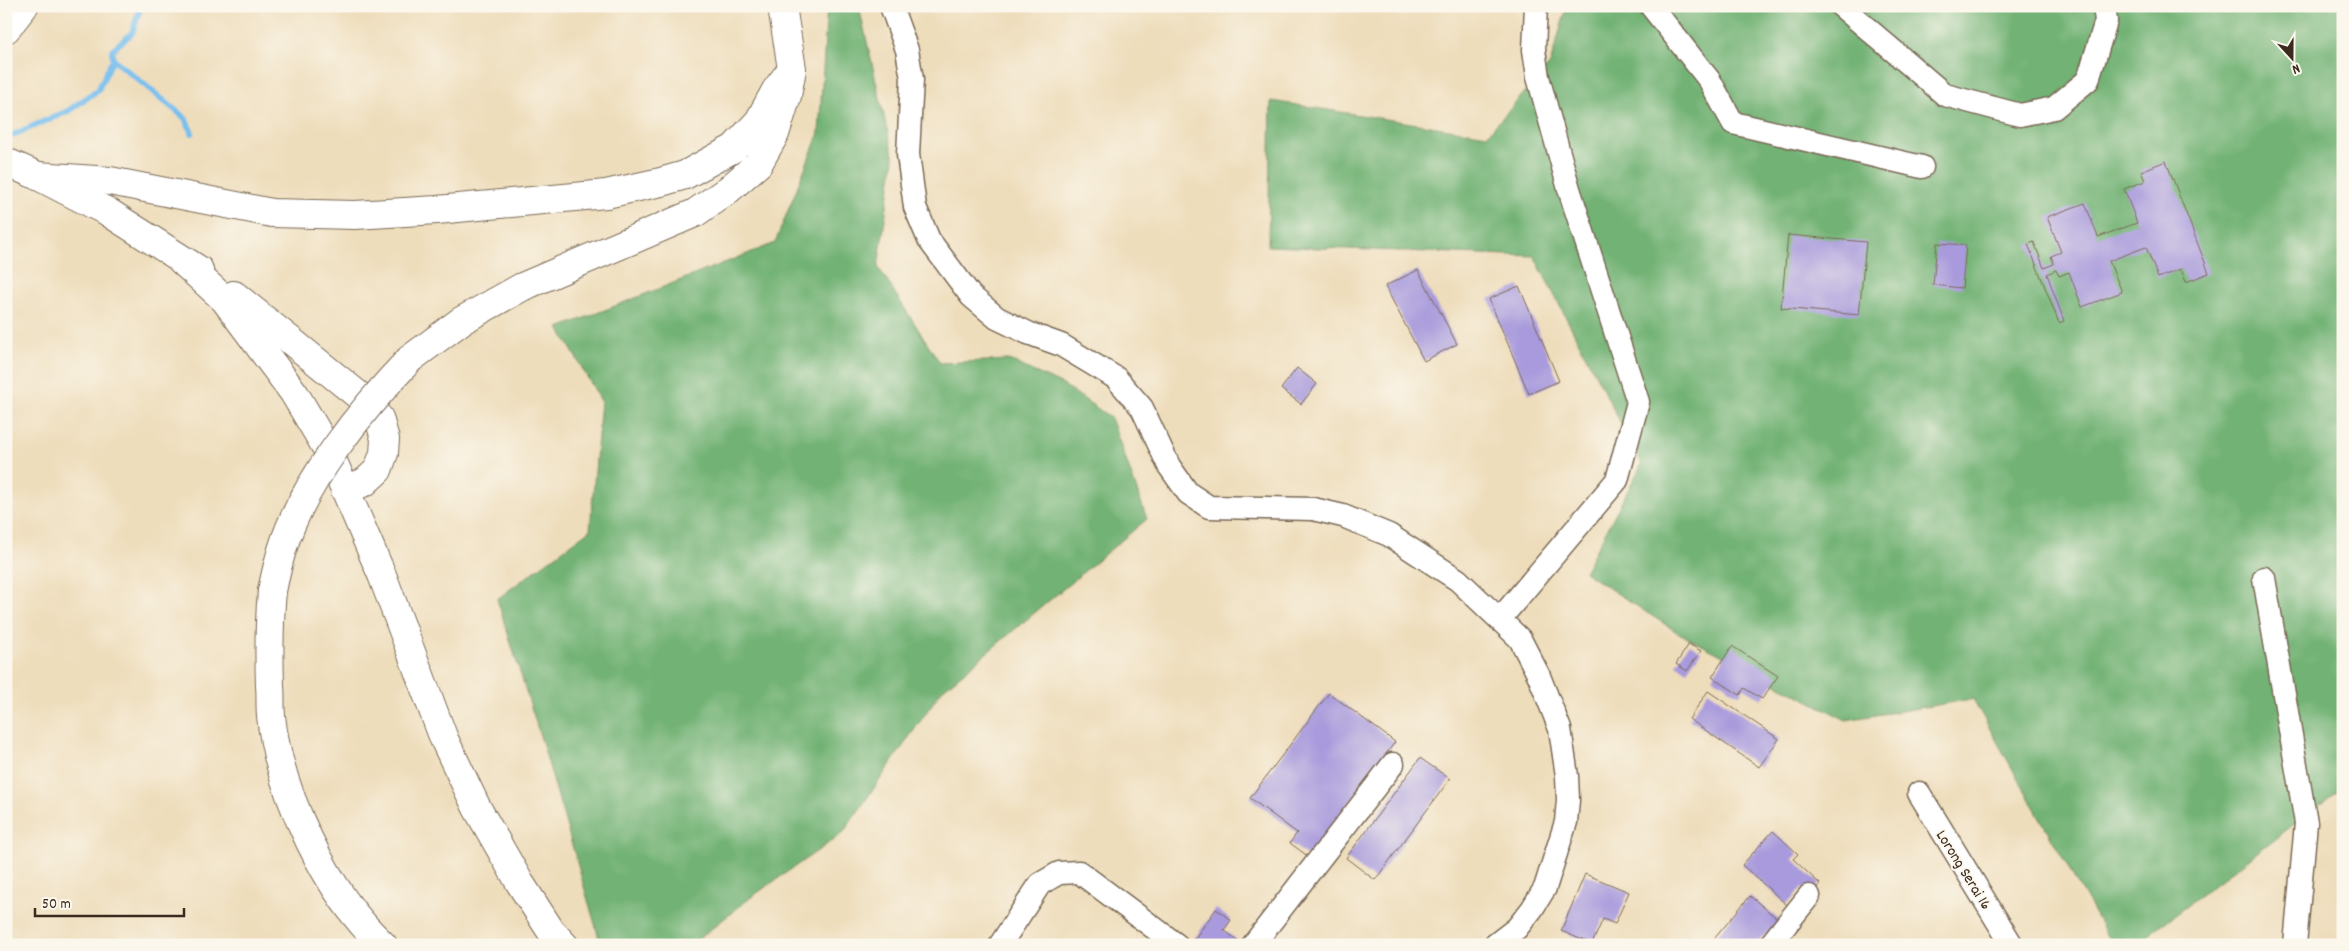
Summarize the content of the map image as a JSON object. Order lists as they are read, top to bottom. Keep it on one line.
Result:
{"streets":{"street":["Lorong Serai 16"]},"scale_bar":"50 m","north":"bottom"}
